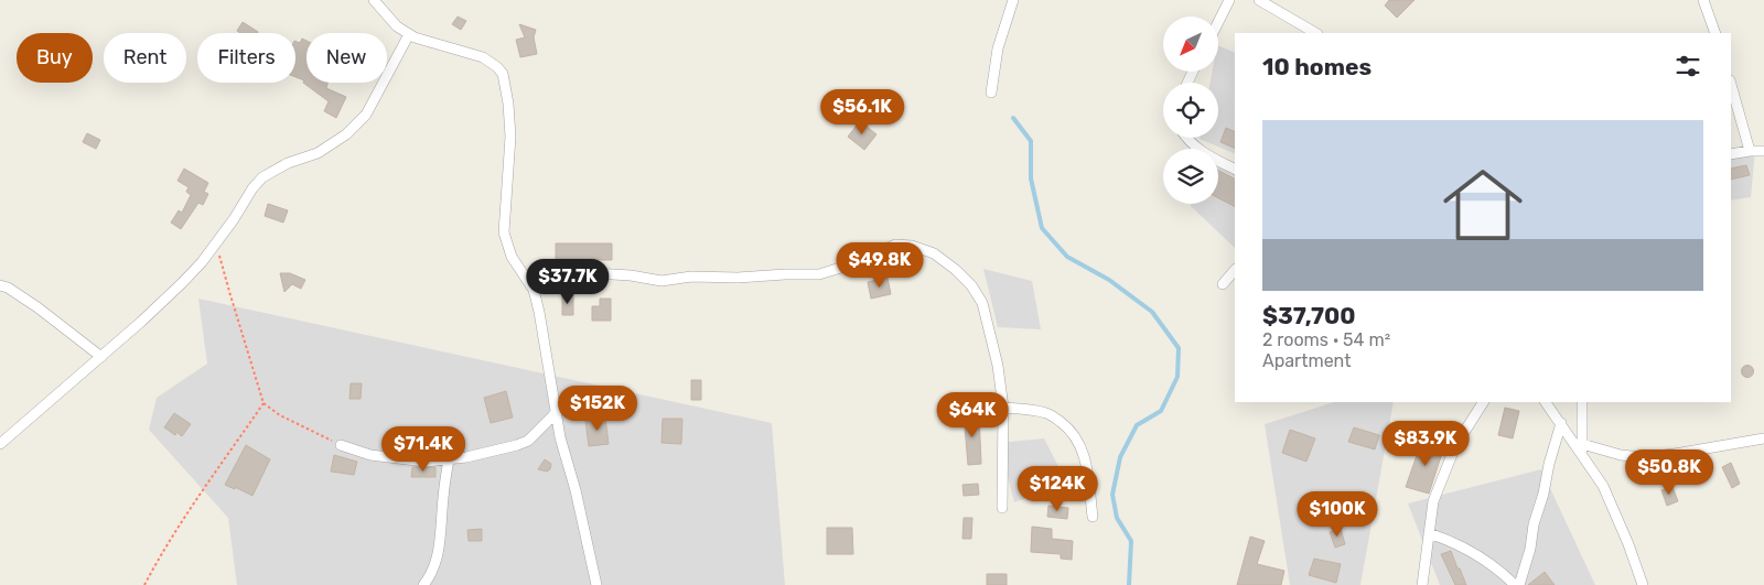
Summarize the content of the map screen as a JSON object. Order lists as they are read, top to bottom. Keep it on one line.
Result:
{"north":"bottom left","page":{"chip":["Buy","Rent","Filters","New"],"heading":"10 homes","price":["$56.1K","$49.8K","$37.7K","$152K","$64K","$83.9K","$71.4K","$50.8K","$124K","$100K"],"list":[{"name":"$37,700","note":"2 rooms · 54 m² · Apartment"}]}}
